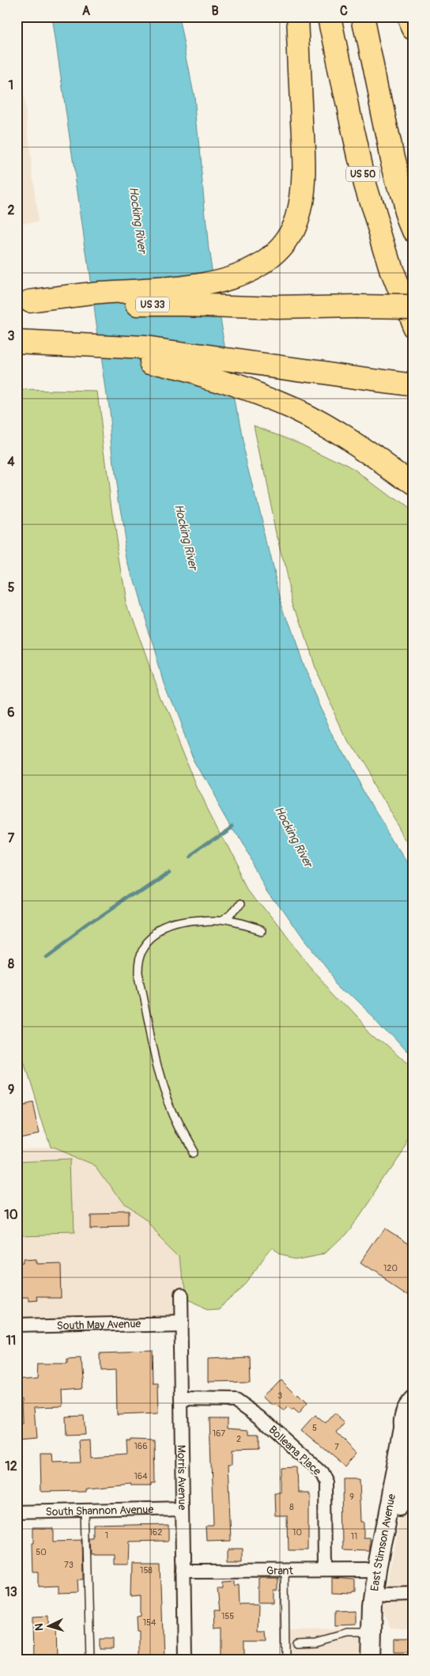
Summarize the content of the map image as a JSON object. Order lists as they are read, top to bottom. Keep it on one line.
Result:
{"streets":{"highway":["US 50","US 33"],"main road":["East Stimson Avenue"],"street":["South May Avenue","Bolleana Place","Morris Avenue","South Shannon Avenue","Grant"]},"crossings":[["South May Avenue","Morris Avenue"],["Bolleana Place","Morris Avenue"],["Bolleana Place","Grant"],["Morris Avenue","South Shannon Avenue"],["Morris Avenue","Grant"],["East Stimson Avenue","Grant"]],"water":["Hocking River"],"house_numbers":["120","3","5","167","2","166","7","164","9","8","162","10","1","11","50","73","158","155","154"],"north":"left","grid":{"columns":["A","B","C"],"rows":["1","2","3","4","5","6","7","8","9","10","11","12","13"]}}
